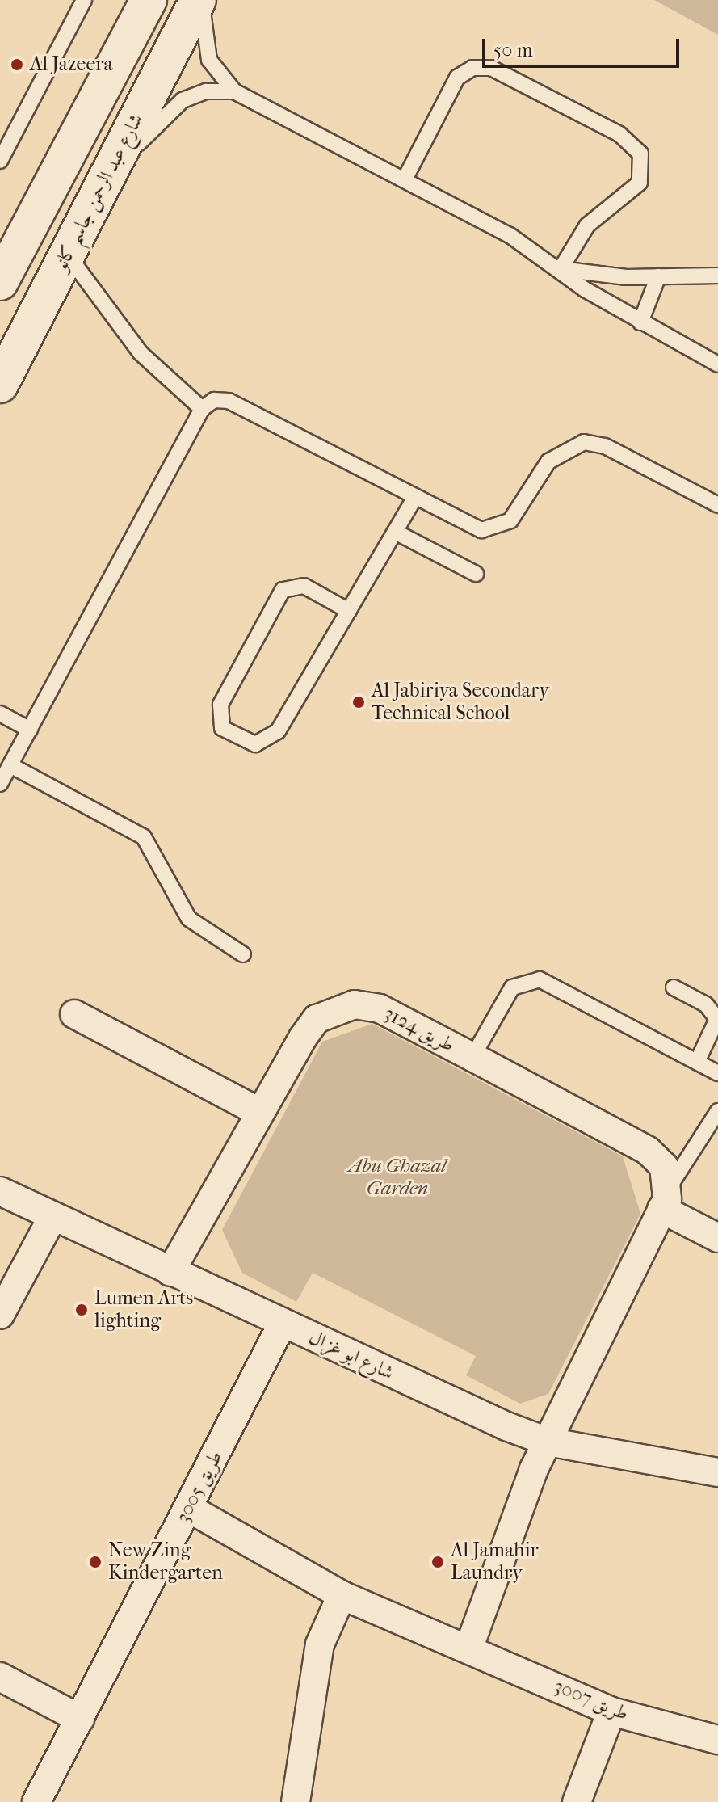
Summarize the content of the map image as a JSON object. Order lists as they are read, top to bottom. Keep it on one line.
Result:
{"streets":{"main road":["شارع عبد الرحمن جاسم كانو"],"street":["طريق 3124","شارع ابو غزال","طريق 3005","طريق 3007"]},"crossings":[["طريق 3124","شارع ابو غزال"],["شارع ابو غزال","طريق 3005"],["طريق 3005","طريق 3007"]],"parks":["Abu Ghazal Garden"],"places":["Al Jazeera","Al Jabiriya Secondary Technical School","Lumen Arts lighting","New Zing Kindergarten","Al Jamahir Laundry"],"scale_bar":"50 m"}
